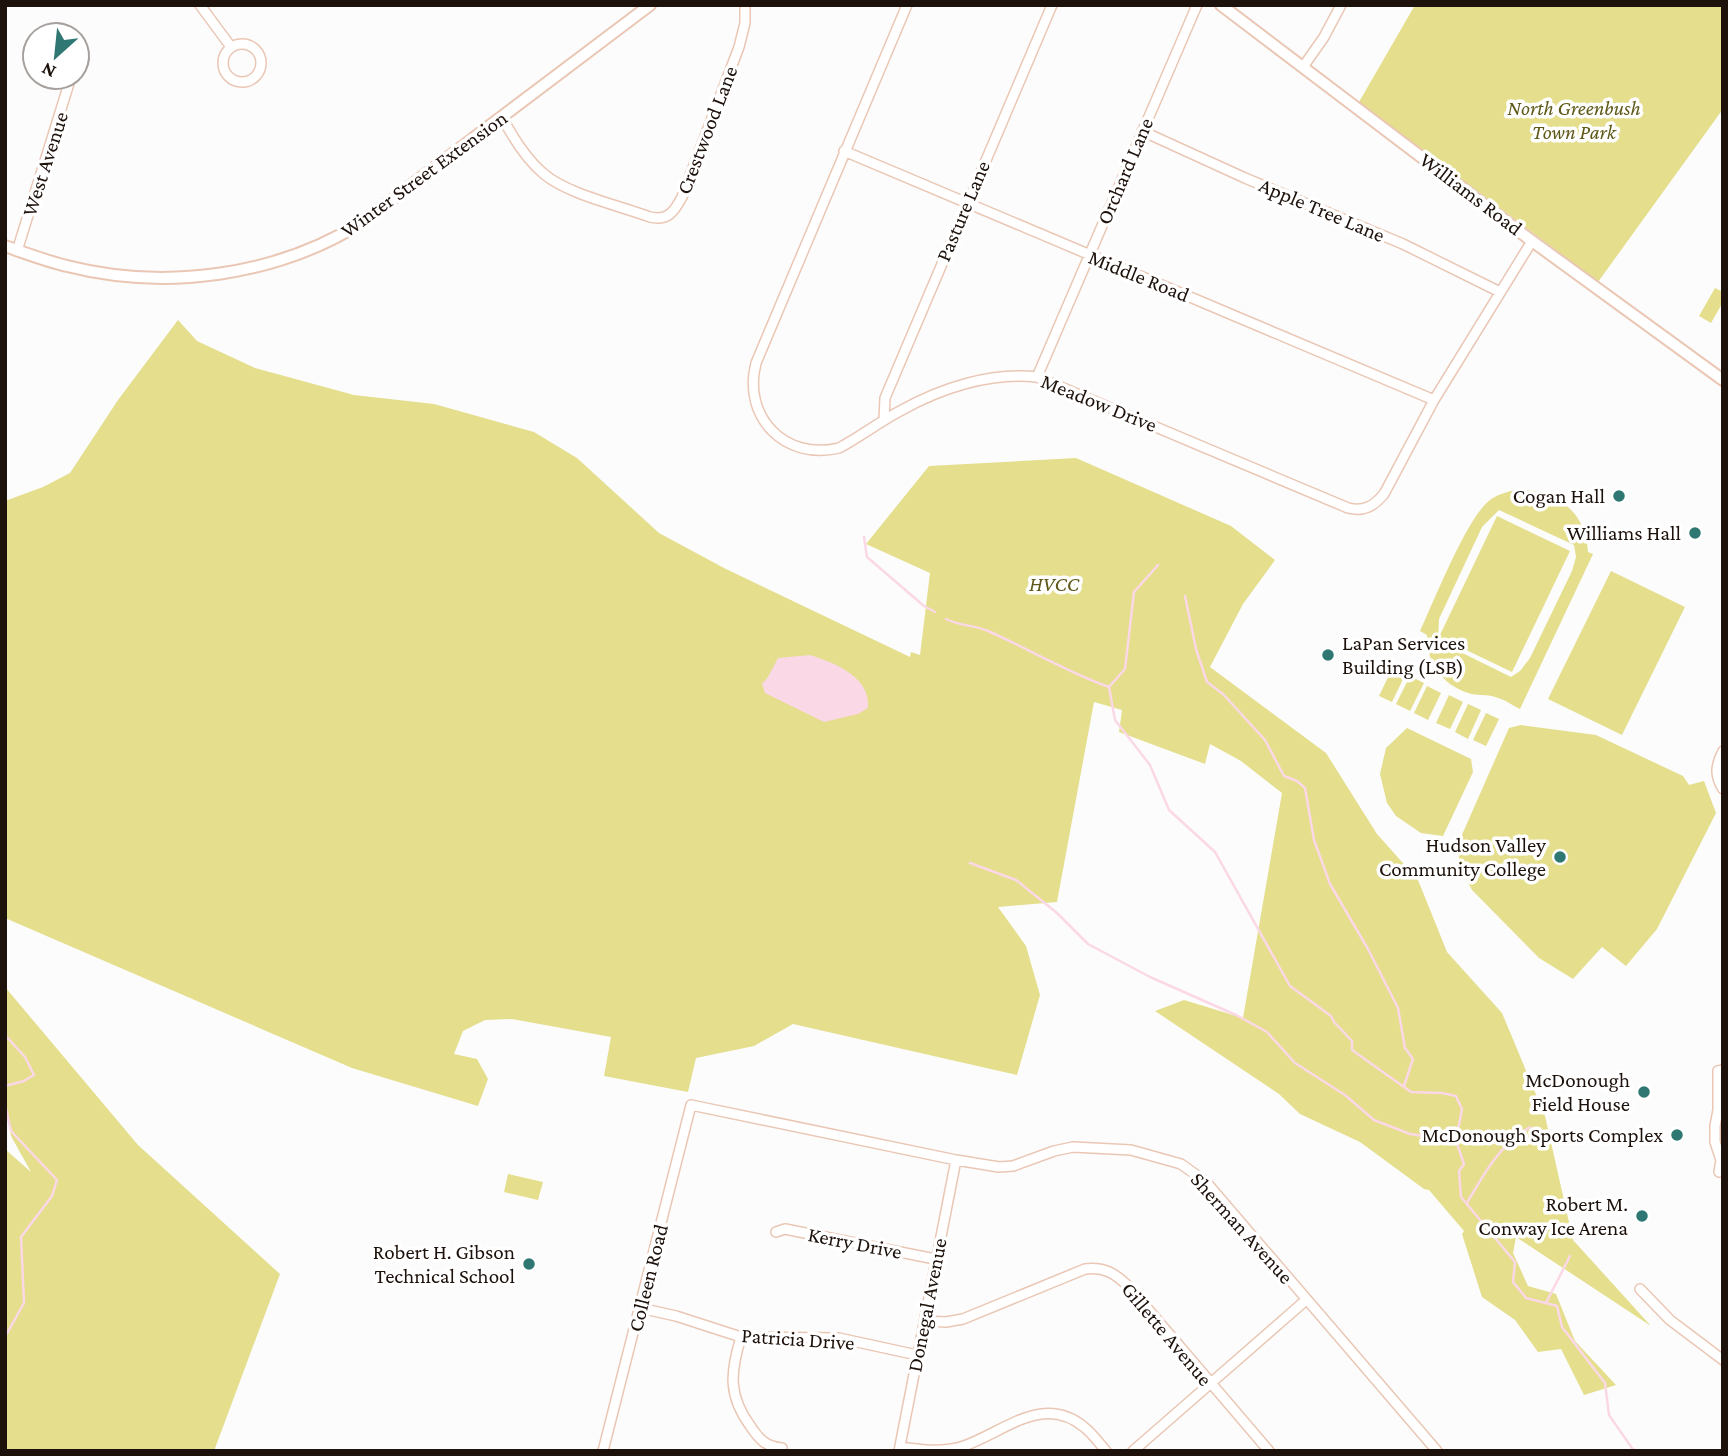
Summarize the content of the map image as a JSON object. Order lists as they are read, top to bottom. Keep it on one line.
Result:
{"streets":{"main road":["Winter Street Extension","Williams Road"],"street":["Crestwood Lane","West Avenue","Orchard Lane","Apple Tree Lane","Pasture Lane","Middle Road","Meadow Drive","Sherman Avenue","Kerry Drive","Colleen Road","Donegal Avenue","Gillette Avenue","Patricia Drive"]},"crossings":[["Crestwood Lane","Winter Street Extension"],["West Avenue","Winter Street Extension"],["Orchard Lane","Apple Tree Lane"],["Orchard Lane","Middle Road"],["Orchard Lane","Meadow Drive"],["Williams Road","Meadow Drive"],["Apple Tree Lane","Meadow Drive"],["Pasture Lane","Middle Road"],["Pasture Lane","Meadow Drive"],["Middle Road","Meadow Drive"],["Sherman Avenue","Colleen Road"],["Sherman Avenue","Donegal Avenue"],["Kerry Drive","Donegal Avenue"],["Colleen Road","Patricia Drive"],["Donegal Avenue","Gillette Avenue"],["Donegal Avenue","Patricia Drive"]],"parks":["North Greenbush Town Park","HVCC"],"places":["Cogan Hall","Williams Hall","LaPan Services Building (LSB)","Hudson Valley Community College","McDonough Field House","McDonough Sports Complex","Robert M. Conway Ice Arena","Robert H. Gibson Technical School"],"north":"bottom left"}
